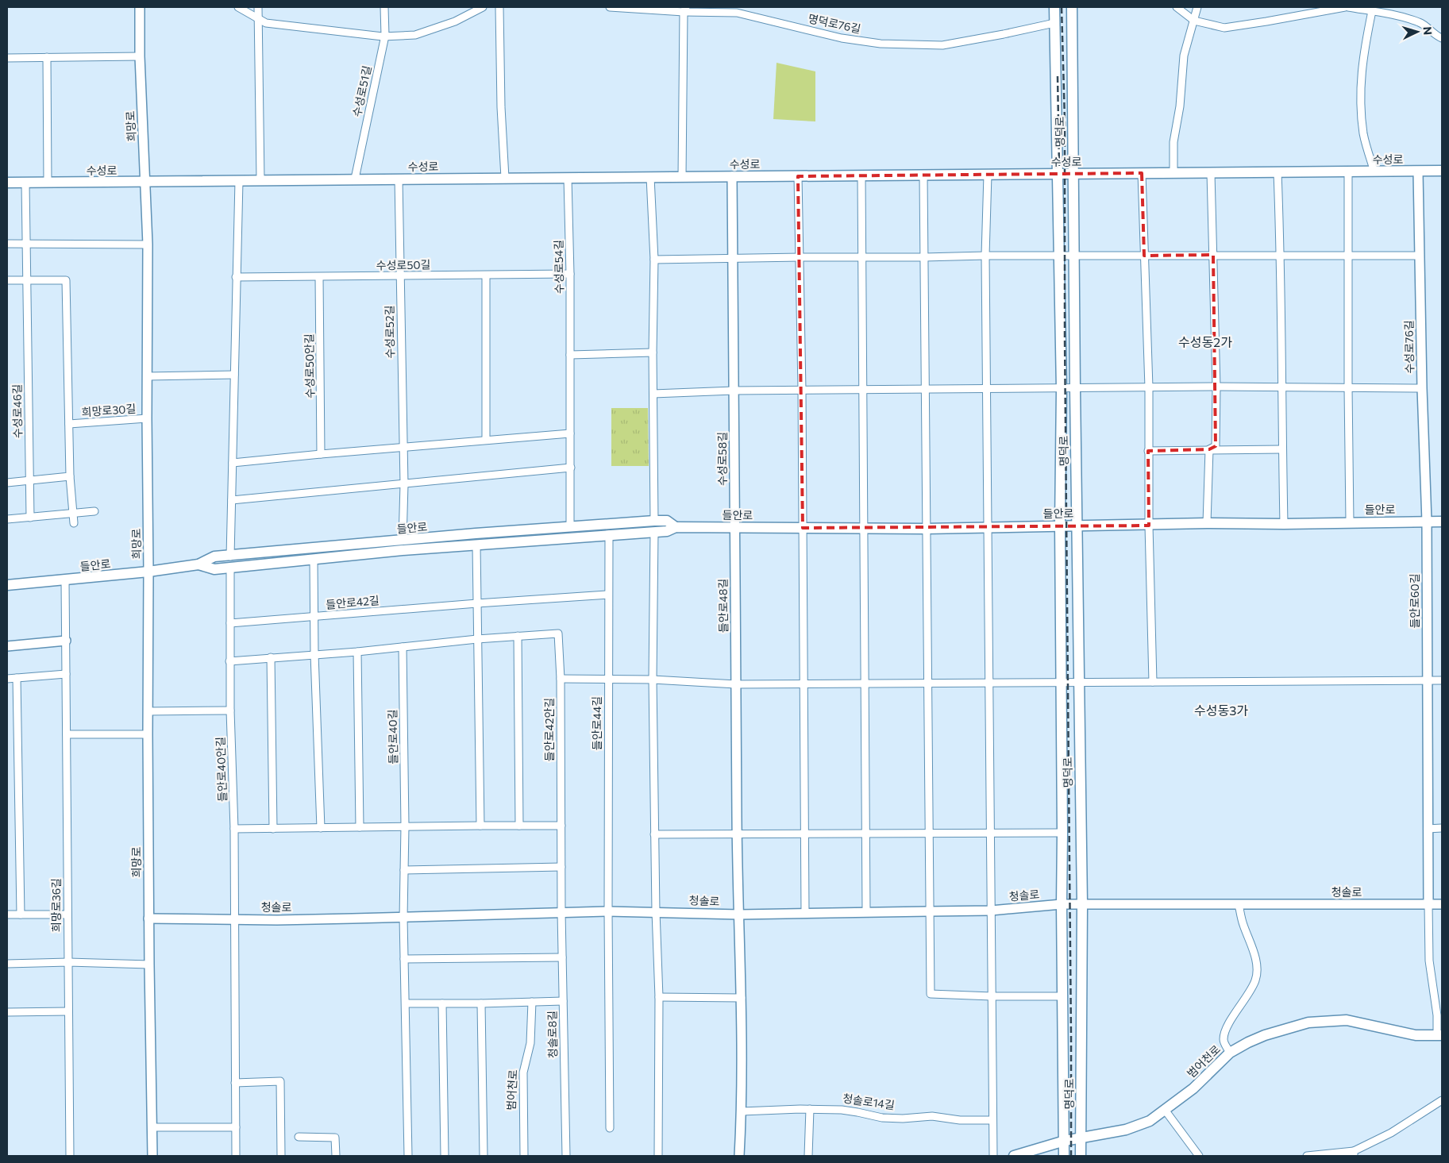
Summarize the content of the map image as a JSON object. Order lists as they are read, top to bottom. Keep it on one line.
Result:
{"streets":{"main road":["명덕로","수성로","들안로","범어천로"],"street":["명덕로76길","수성로51길","희망로","수성로50길","수성로54길","수성로52길","수성로76길","수성로50안길","희망로30길","수성로46길","수성로58길","들안로60길","들안로42길","들안로48길","들안로44길","들안로42안길","들안로40길","들안로40안길","청솔로","희망로36길","청솔로8길","청솔로14길"]},"crossings":[["명덕로76길","명덕로"],["수성로51길","수성로"],["희망로","수성로"],["희망로","희망로30길"],["희망로","들안로"],["희망로","청솔로"],["명덕로","수성로"],["명덕로","들안로"],["명덕로","청솔로"],["명덕로","범어천로"],["수성로","수성로54길"],["수성로","수성로52길"],["수성로","수성로76길"],["수성로","수성로46길"],["수성로","수성로58길"],["수성로50길","수성로54길"],["수성로50길","수성로52길"],["수성로50길","수성로50안길"],["수성로54길","들안로"],["수성로52길","들안로"],["수성로76길","들안로"],["수성로76길","들안로60길"],["수성로58길","들안로"],["수성로58길","들안로48길"],["들안로","들안로60길"],["들안로","들안로48길"],["들안로","들안로44길"],["들안로60길","청솔로"],["들안로42길","들안로44길"],["들안로48길","청솔로"],["들안로44길","청솔로"],["들안로42안길","청솔로"],["들안로42안길","청솔로8길"],["들안로40안길","청솔로"],["청솔로","청솔로8길"]],"districts":["수성동2가","수성동3가"],"north":"right"}
